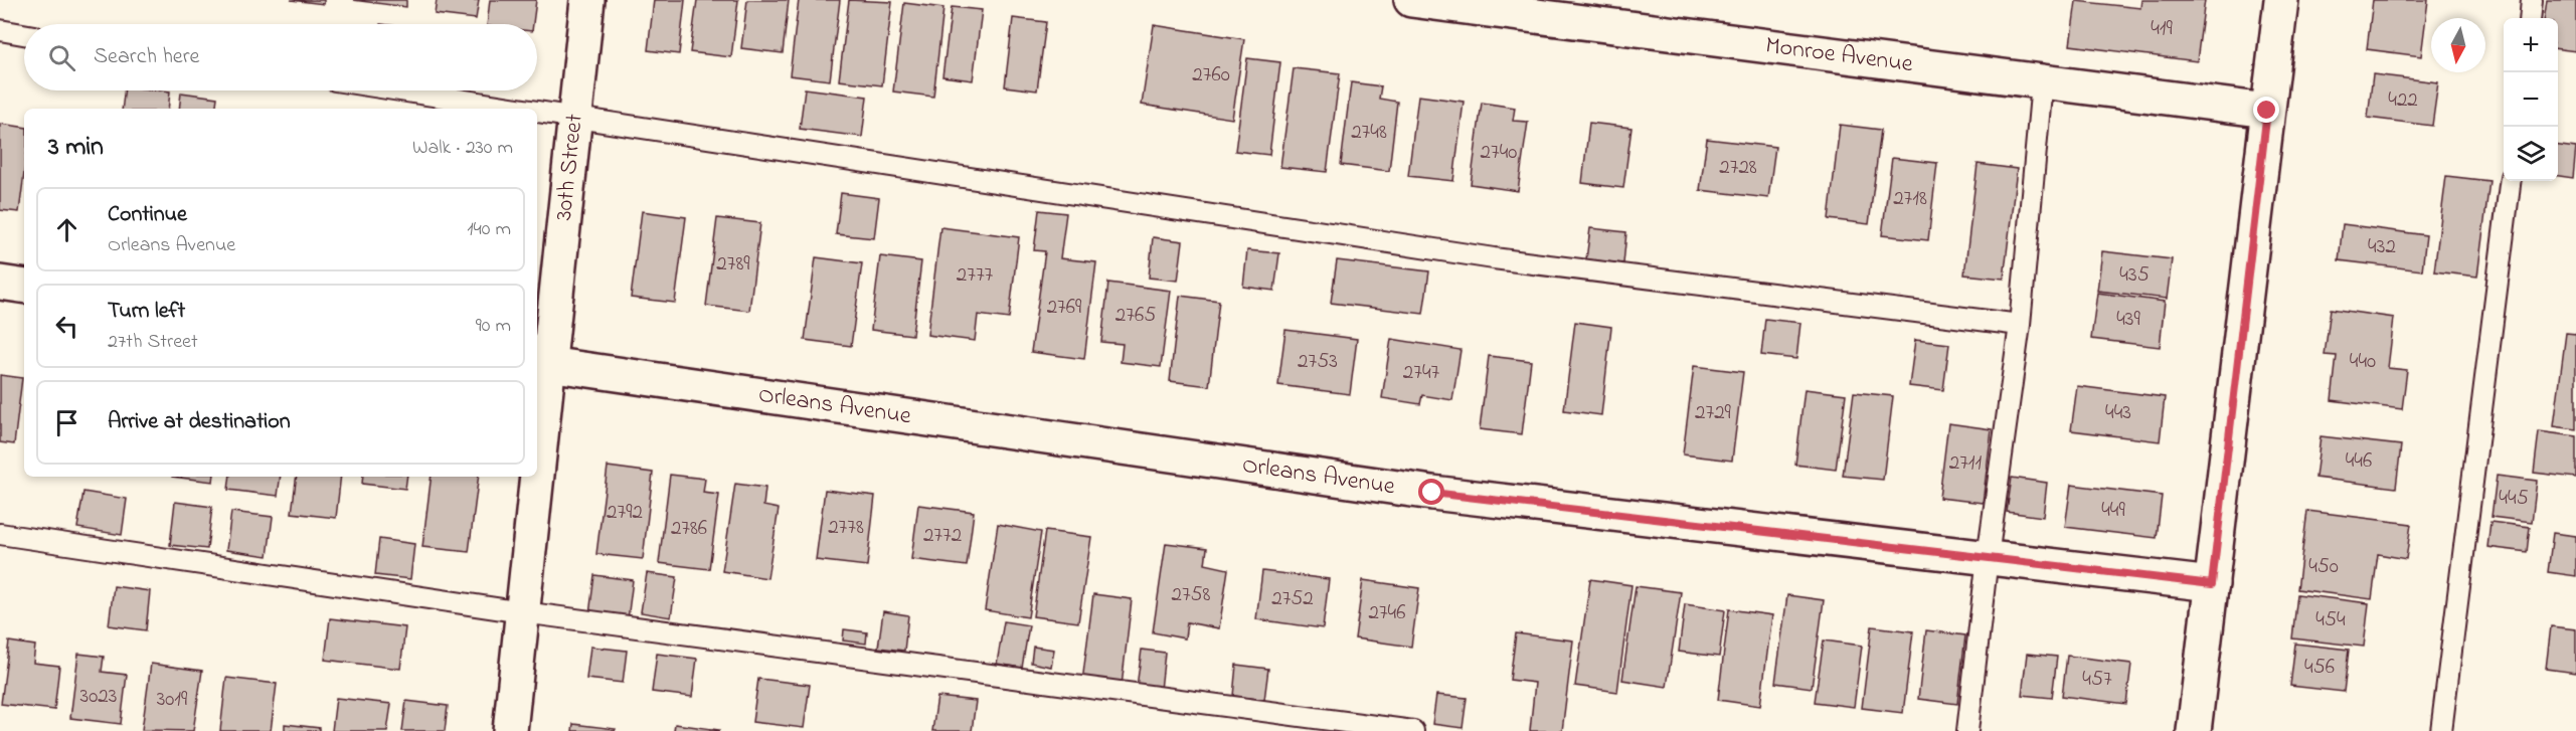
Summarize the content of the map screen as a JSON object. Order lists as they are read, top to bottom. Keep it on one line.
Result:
{"streets":{"street":["Monroe Avenue","30th Street","Orleans Avenue"]},"crossings":[["30th Street","Orleans Avenue"]],"house_numbers":["419","2760","422","2748","2740","2728","2718","432","2789","2777","435","2769","2765","439","2753","440","2747","2729","443","446","2711","445","449","2792","2778","2786","2772","450","2758","2752","2746","454","456","457","3023","3019"],"north":"bottom","page":{"map_buttons":["+","−"],"search":"Search here","heading":["3 min","Walk · 230 m"],"list":[["Continue","Orleans Avenue","140 m"],["Turn left","27th Street","90 m"],"Arrive at destination"]}}
